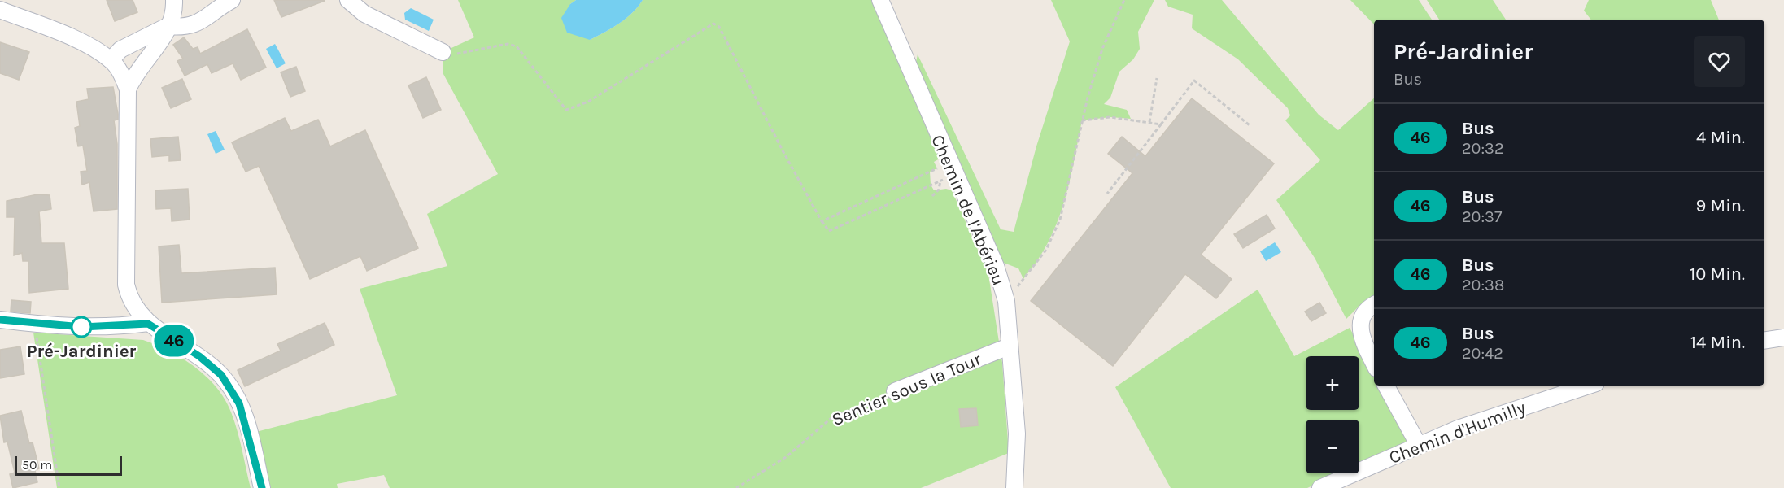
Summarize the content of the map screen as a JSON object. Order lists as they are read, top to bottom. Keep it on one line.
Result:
{"streets":{"street":["Chemin de l'Abérieu","Sentier sous la Tour","Chemin d'Humilly"]},"crossings":[["Chemin de l'Abérieu","Sentier sous la Tour"]],"places":["Pré-Jardinier"],"lines":["bus line 46"],"scale_bar":"50 m","page":{"on_map":"46","heading":["Pré-Jardinier","Bus"],"list":[{"mark":"46","name":"Bus","note":"20:32","value":"4 Min."},{"mark":"46","name":"Bus","note":"20:37","value":"9 Min."},{"mark":"46","name":"Bus","note":"20:38","value":"10 Min."},{"mark":"46","name":"Bus","note":"20:42","value":"14 Min."}],"map_buttons":["+","−"],"scale":"50 m"}}
